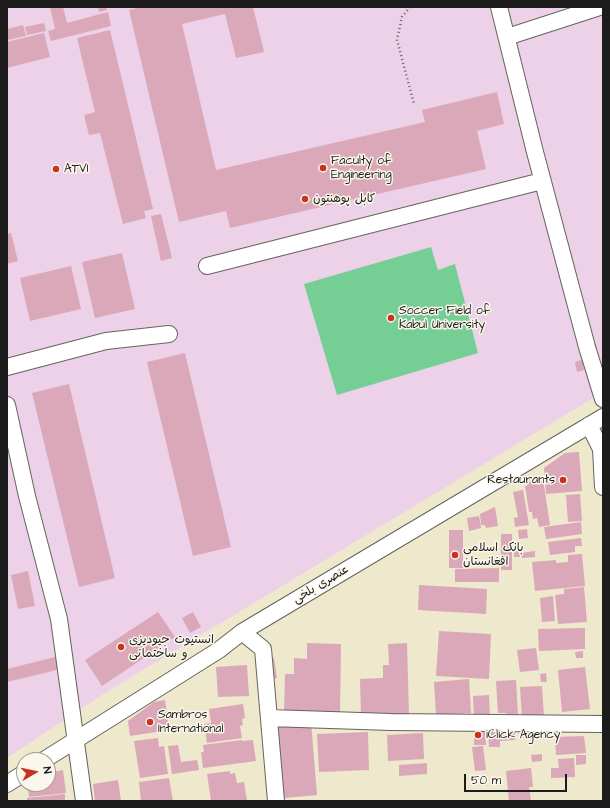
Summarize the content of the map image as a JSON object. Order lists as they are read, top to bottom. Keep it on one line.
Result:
{"streets":{"street":["عنصری بلخی"]},"places":["Faculty of Engineering","ATVI","کابل پوهنتون","Soccer Field of Kabul University","Restaurants","بانک اسلامی افغانستان","انستیوت جیودیزی و ساختمانی","Sambros International","iClick Agency"],"scale_bar":"50 m","north":"right"}
